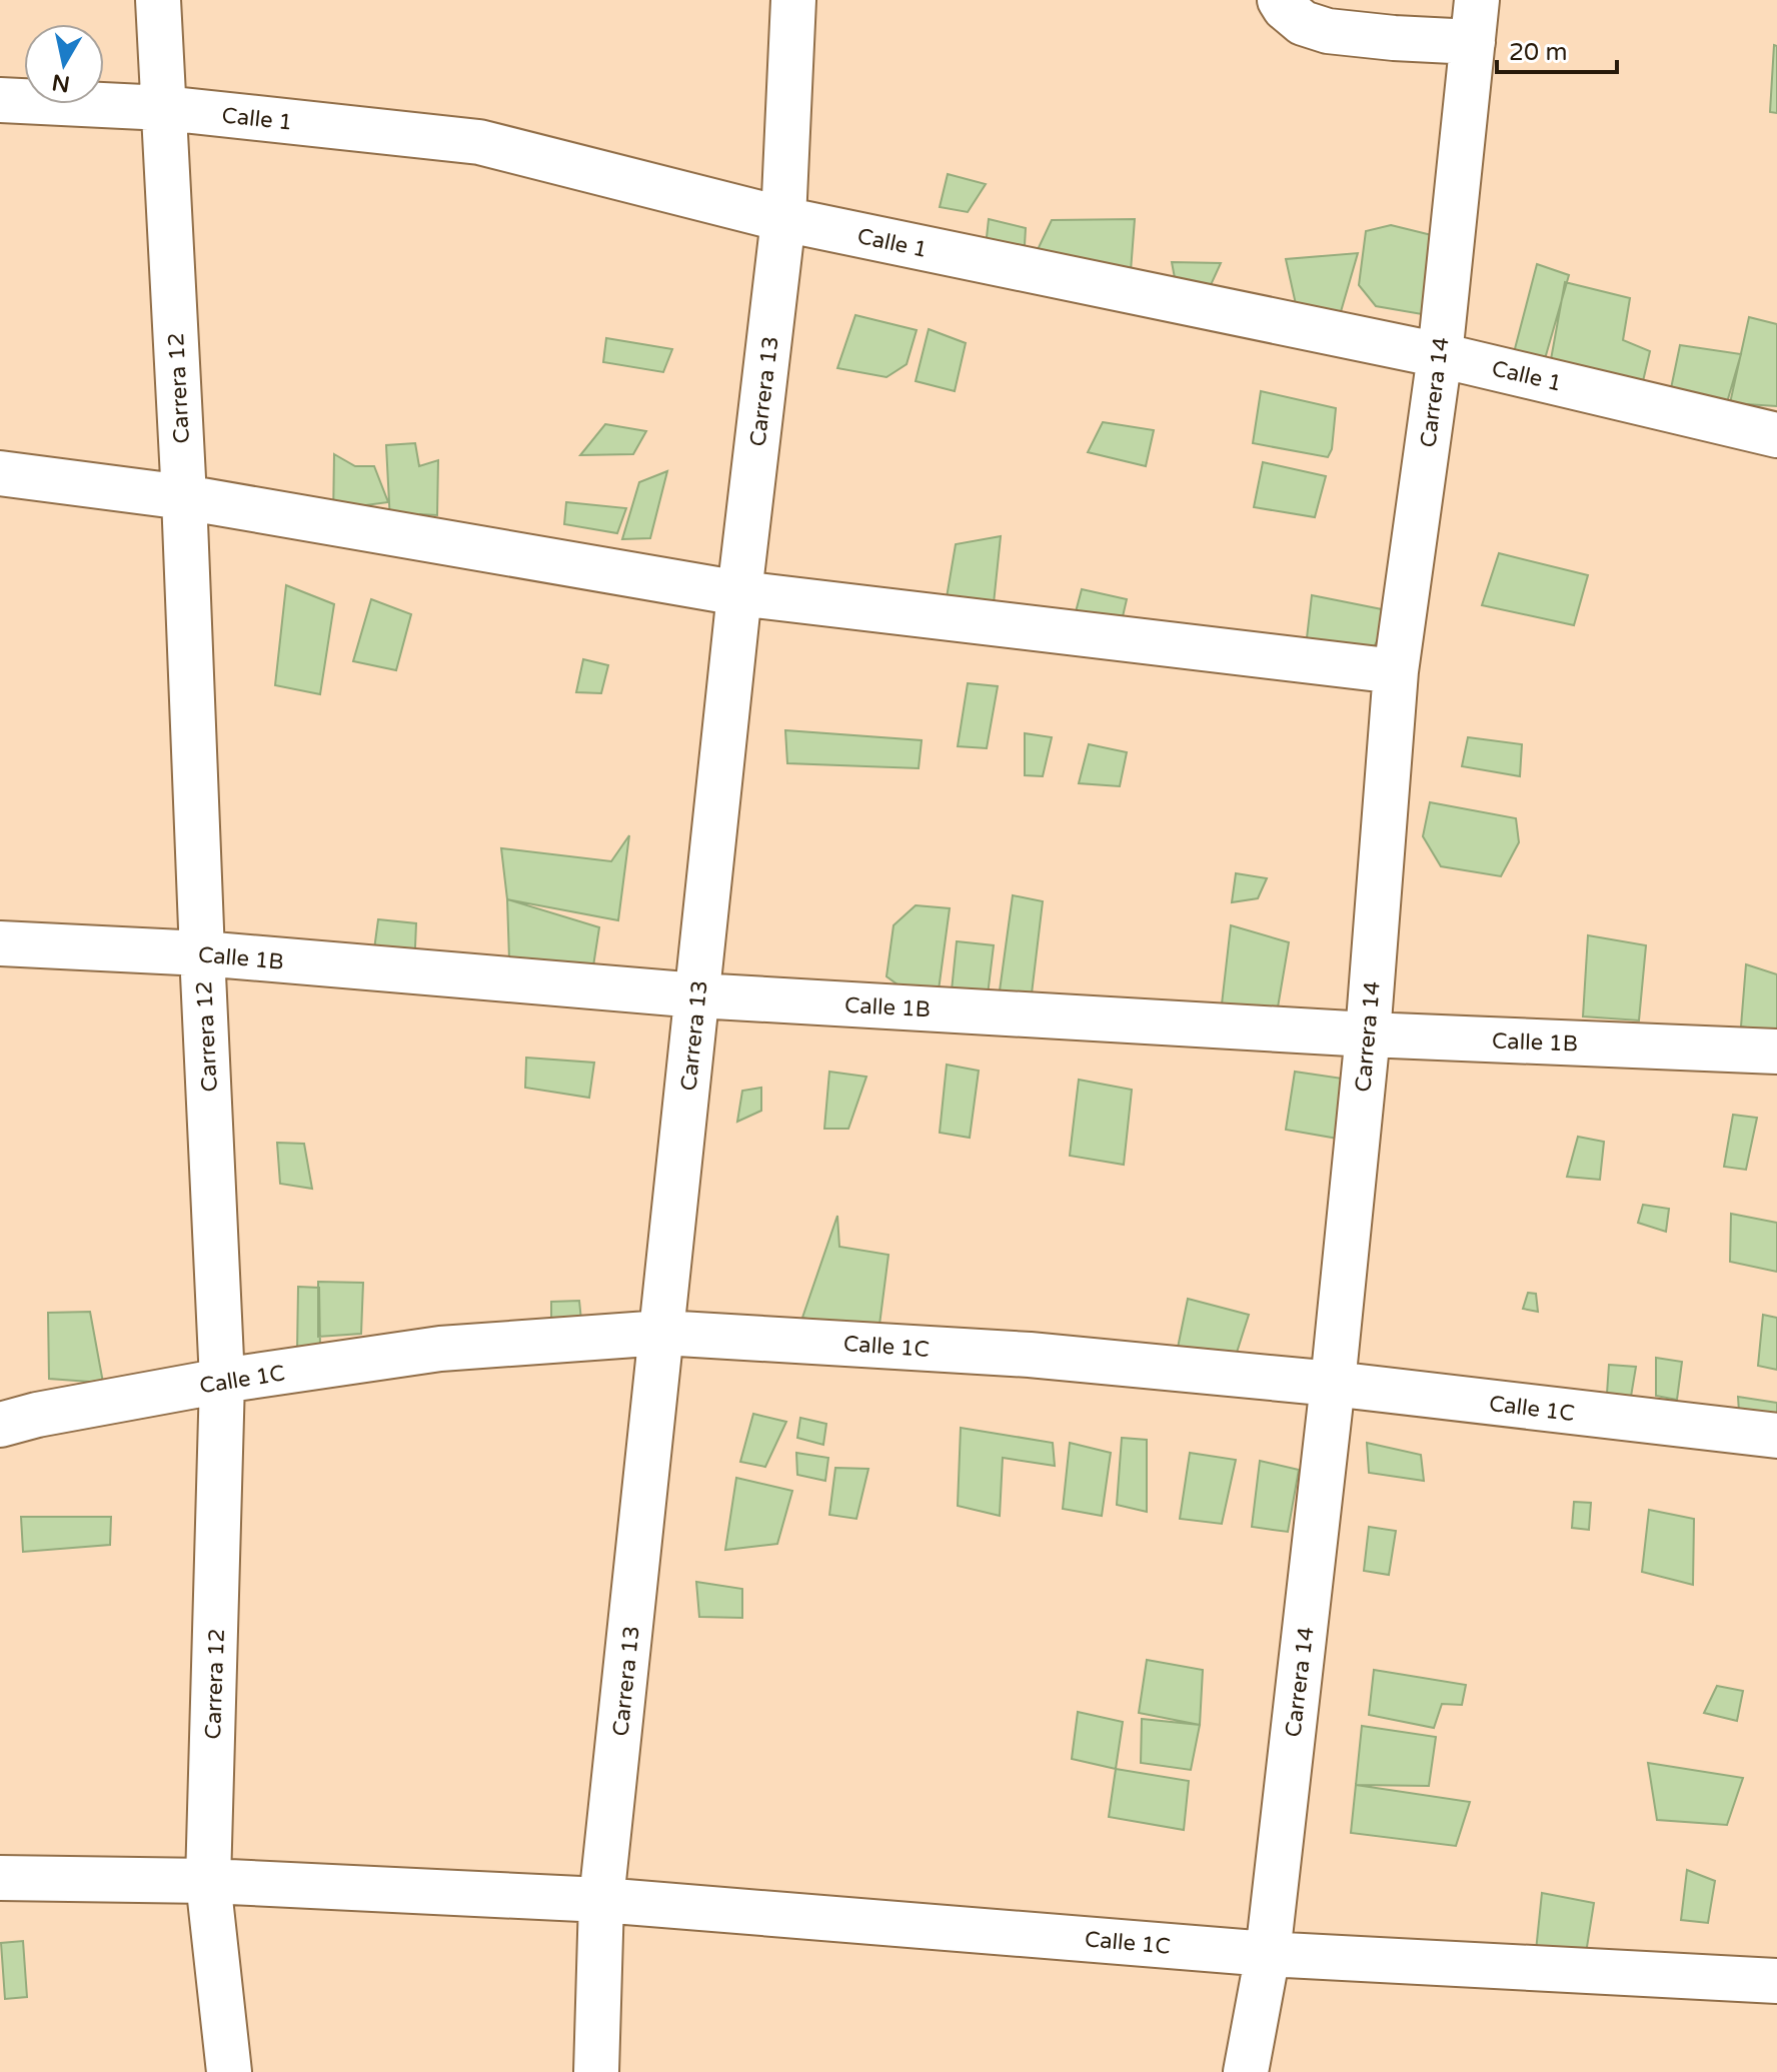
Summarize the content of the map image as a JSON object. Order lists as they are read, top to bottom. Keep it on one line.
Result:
{"streets":{"street":["Calle 1","Carrera 12","Carrera 13","Carrera 14","Calle 1B","Calle 1C"]},"crossings":[["Calle 1","Carrera 12"],["Calle 1","Carrera 13"],["Calle 1","Carrera 14"],["Carrera 12","Calle 1B"],["Carrera 12","Calle 1C"],["Carrera 13","Calle 1B"],["Carrera 13","Calle 1C"],["Carrera 14","Calle 1B"],["Carrera 14","Calle 1C"]],"scale_bar":"20 m","north":"bottom"}
